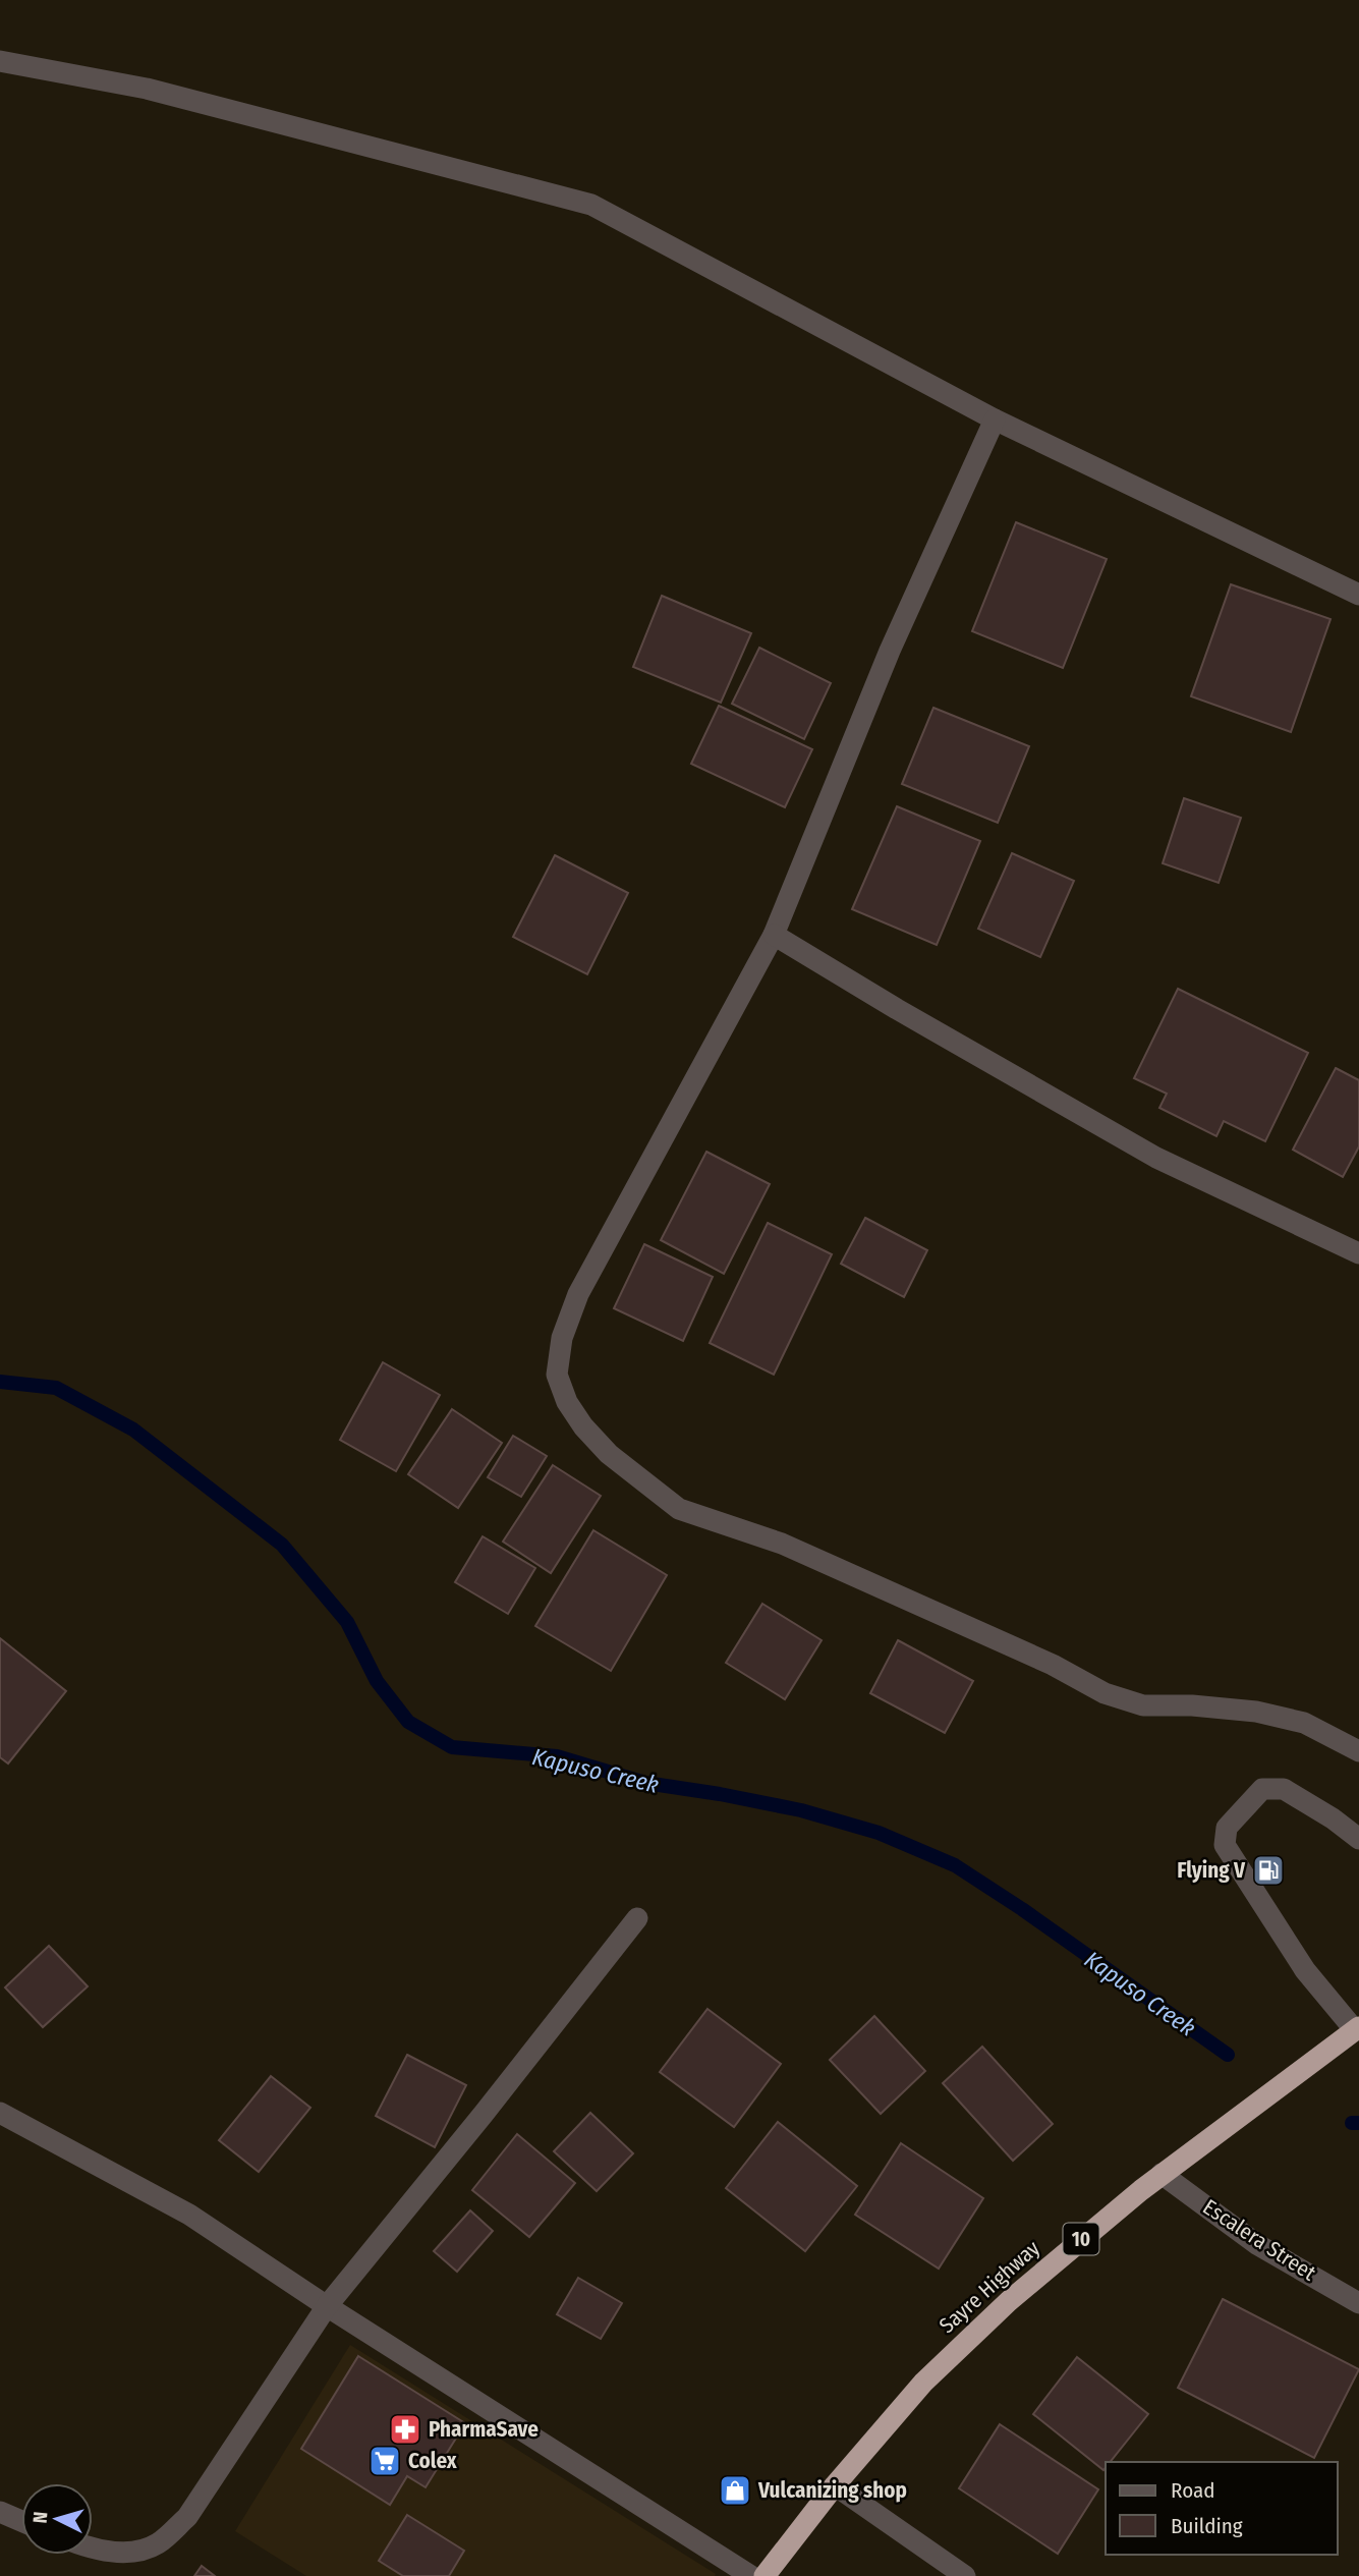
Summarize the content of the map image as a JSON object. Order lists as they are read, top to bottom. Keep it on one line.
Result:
{"streets":{"highway":["10","Sayre Highway"],"street":["Escalera Street"]},"crossings":[["Escalera Street","Sayre Highway"]],"water":["Kapuso Creek"],"places":{"fuel station":["Flying V"],"pharmacy":["PharmaSave"],"supermarket":["Colex"],"shop":["Vulcanizing shop"]},"legend":["Road","Building"],"north":"left"}
